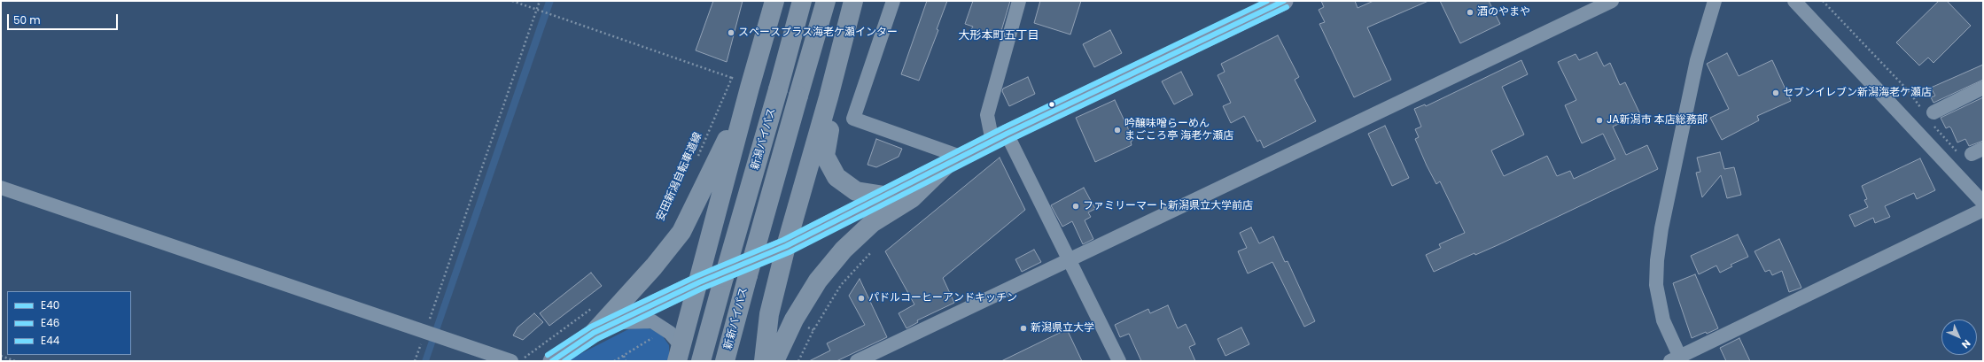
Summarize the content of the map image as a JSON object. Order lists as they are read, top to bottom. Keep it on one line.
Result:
{"streets":{"highway":["新潟バイパス","新新バイパス"],"path":["安田新潟自転車道線"]},"crossings":[["新潟バイパス","新新バイパス"]],"districts":["大形本町五丁目"],"places":["酒のやまや","スペースプラス海老ケ瀬インター","セブンイレブン新潟海老ケ瀬店","JA新潟市 本店総務部","吟醸味噌らーめん まごころ亭 海老ケ瀬店","ファミリーマート新潟県立大学前店","パドルコーヒーアンドキッチン","新潟県立大学"],"lines":["transit line E40","transit line E44","transit line E46"],"legend":["E40","E46","E44"],"scale_bar":"50 m","north":"bottom right"}
